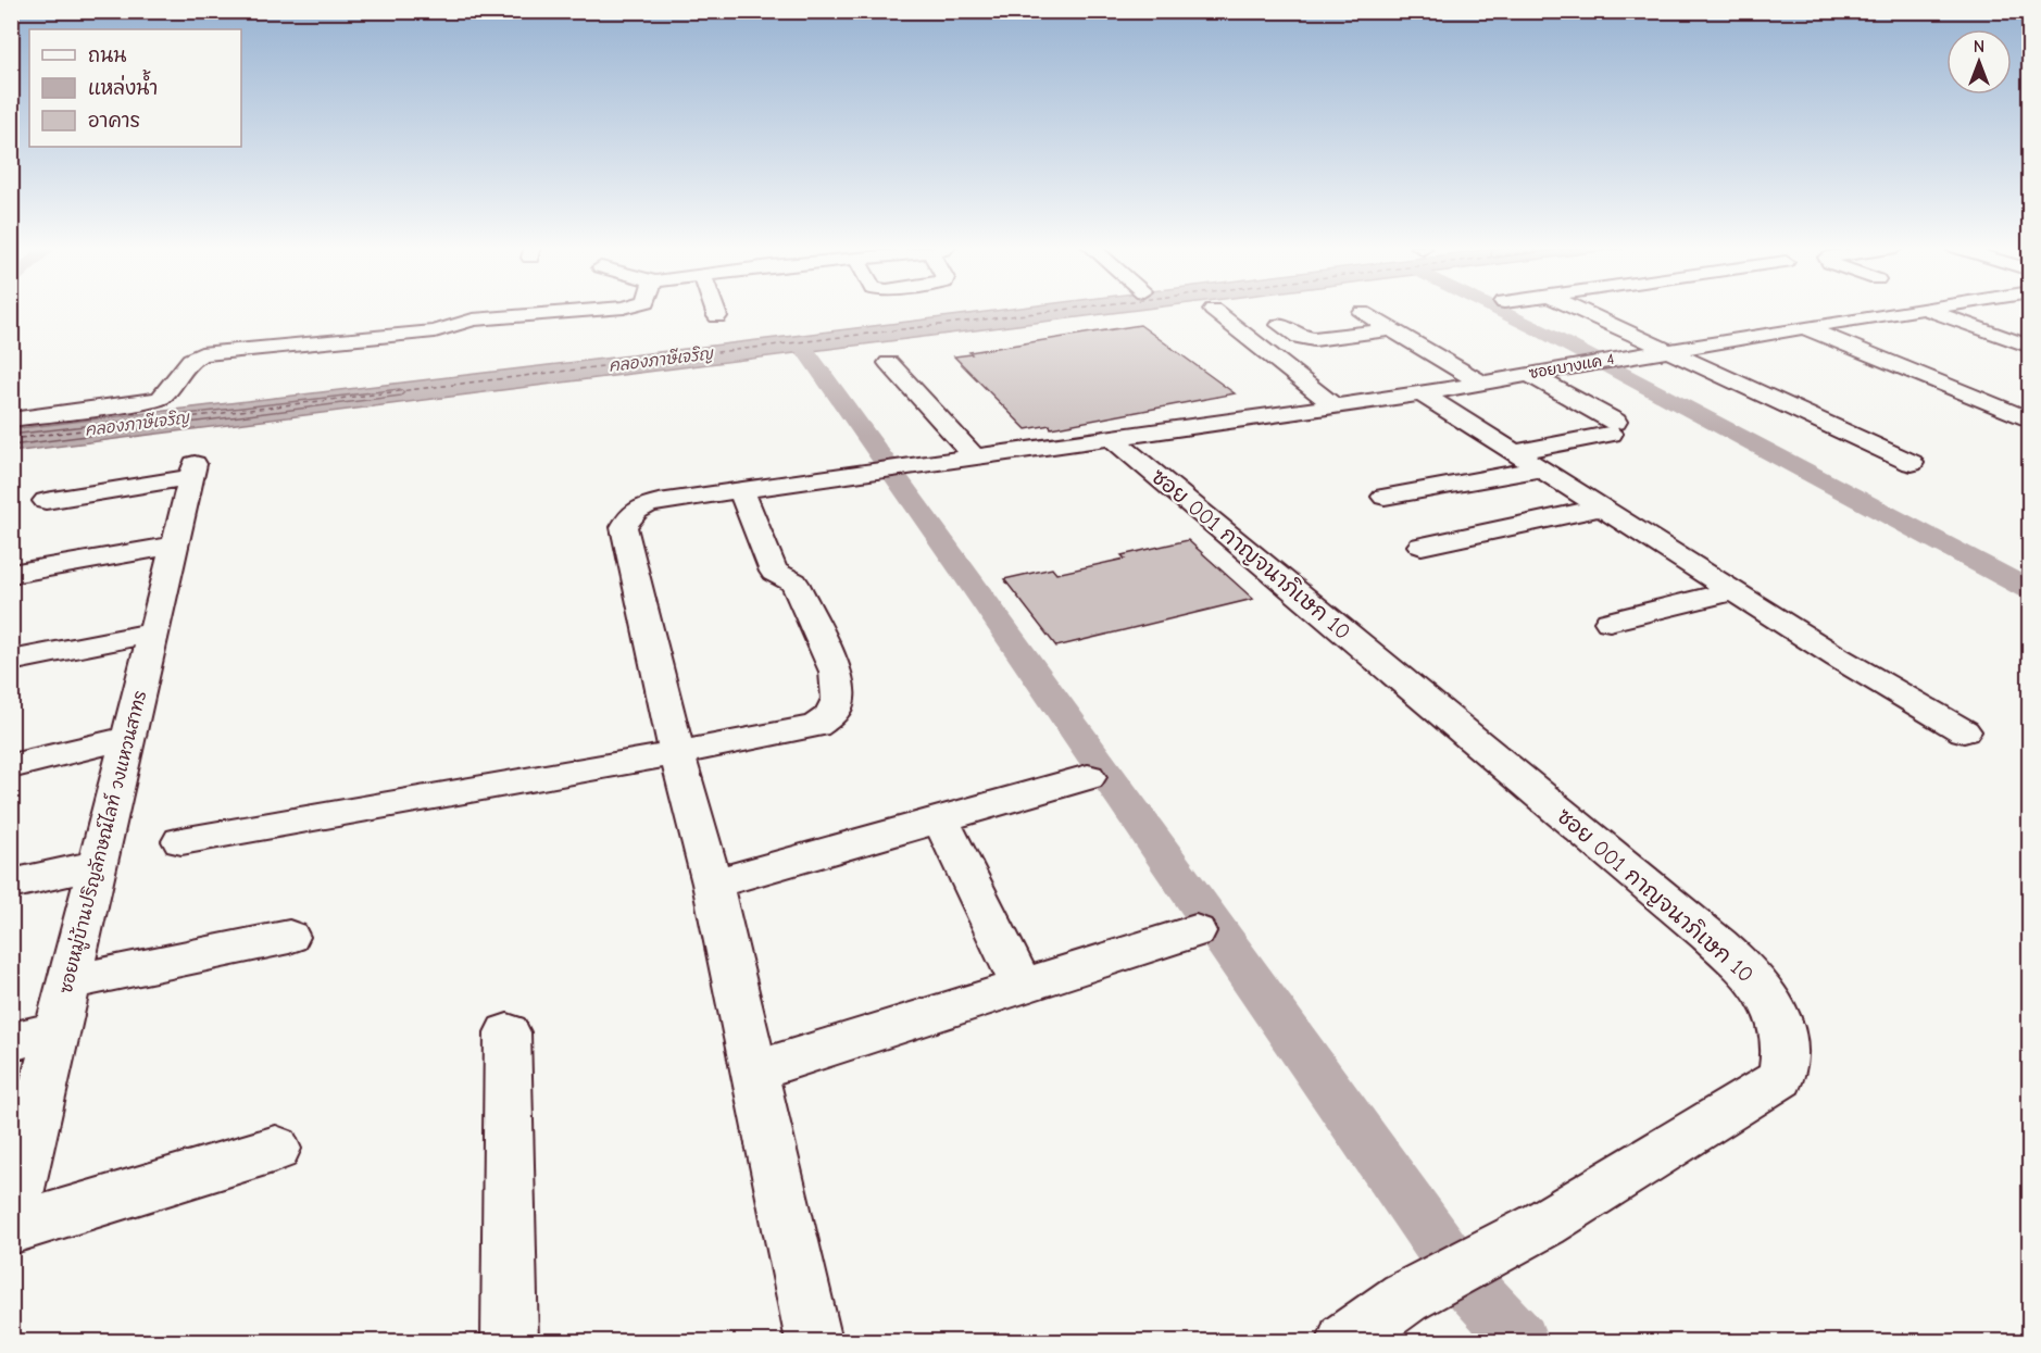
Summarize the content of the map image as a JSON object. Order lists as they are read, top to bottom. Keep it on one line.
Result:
{"streets":{"street":["ซอยบางแค 4","ซอย 001 กาญจนาภิเษก 10","ซอยหมู่บ้านปริญลักษณ์ไลท์ วงแหวนสาทร"]},"crossings":[["ซอยบางแค 4","ซอย 001 กาญจนาภิเษก 10"]],"water":["คลองภาษีเจริญ"],"legend":["ถนน","แหล่งน้ำ","อาคาร"],"north":"top"}
